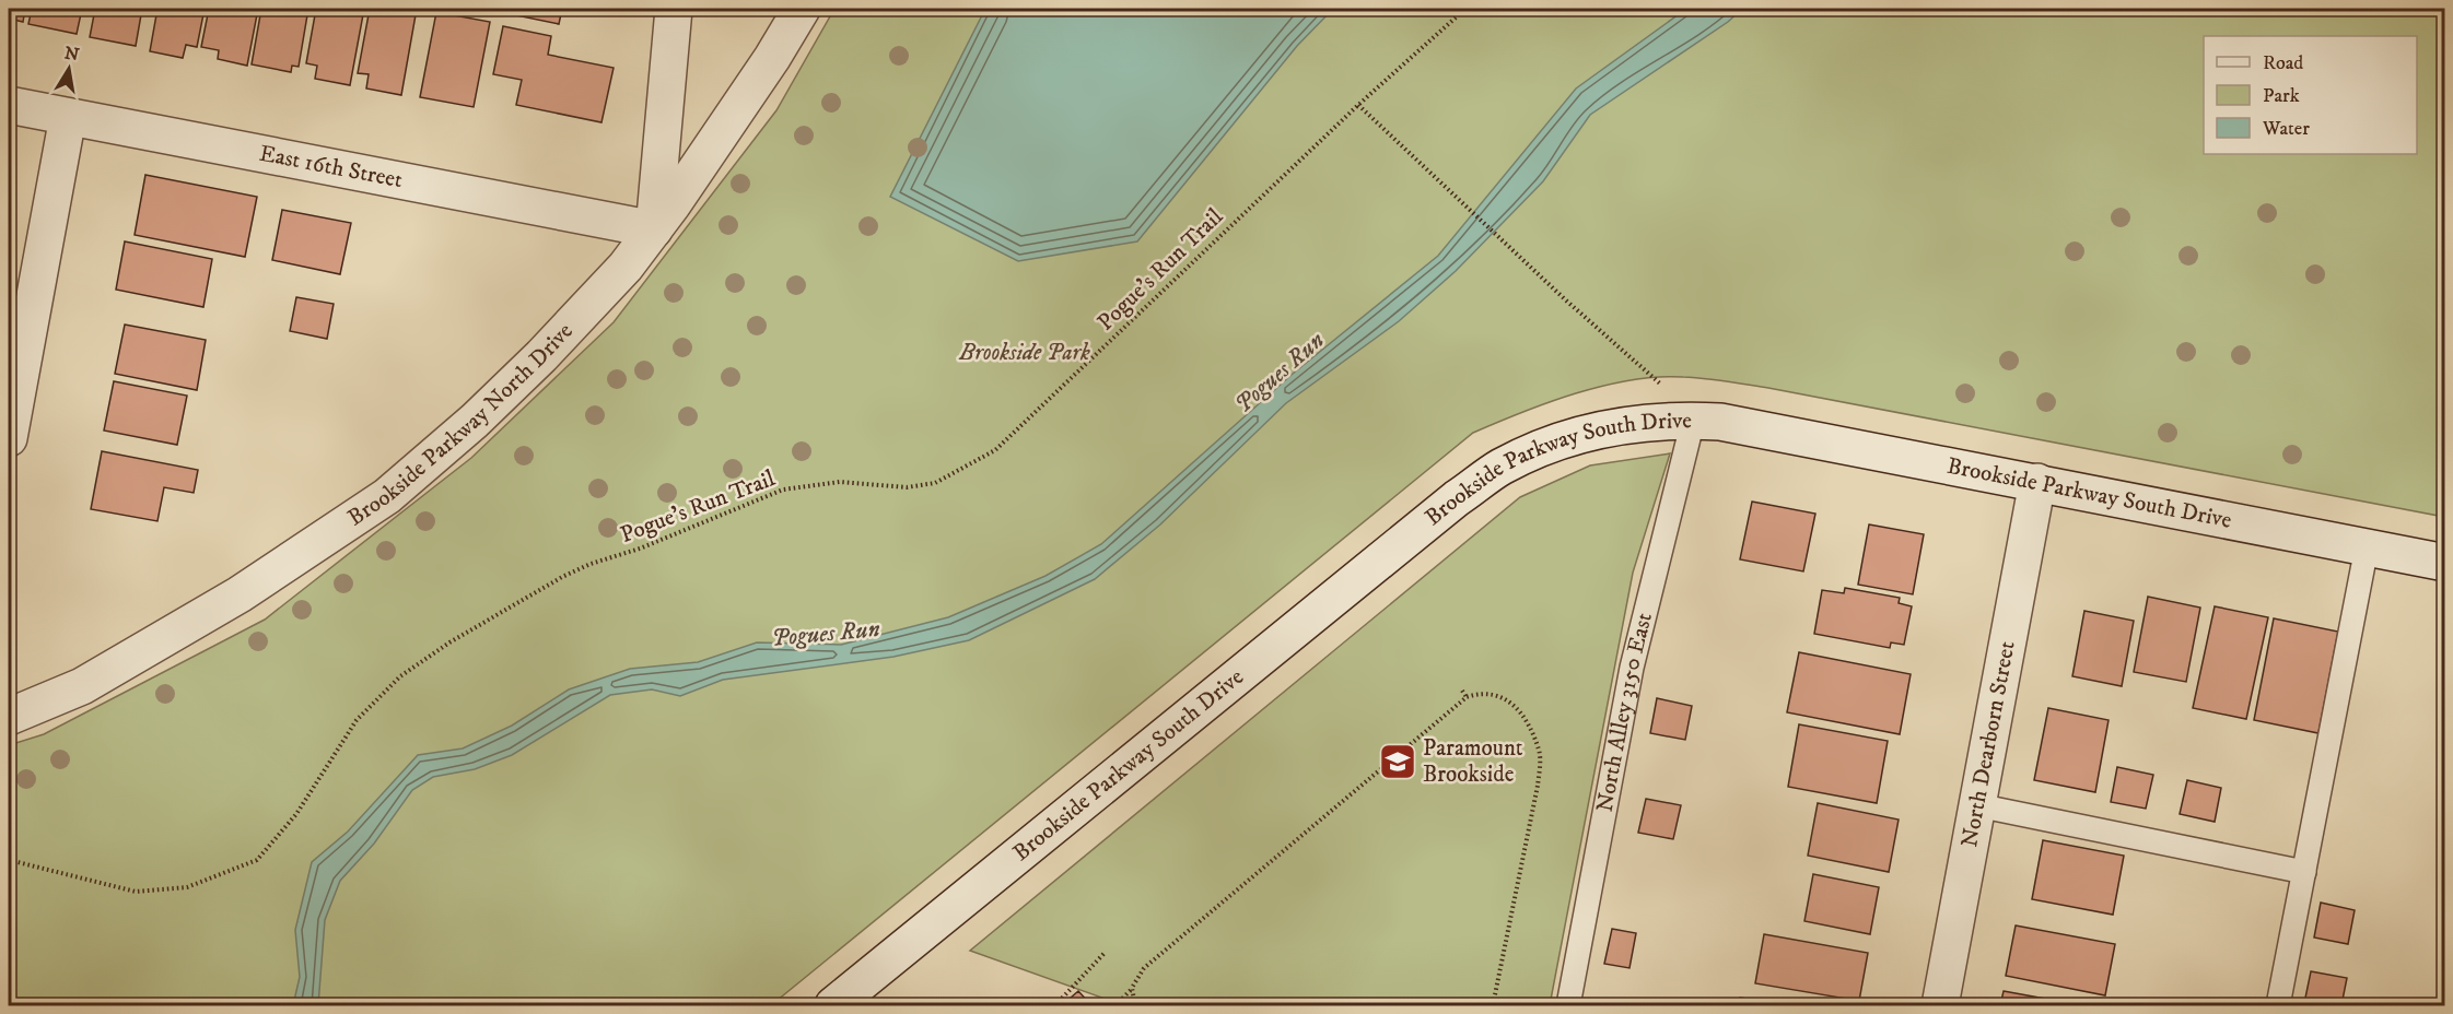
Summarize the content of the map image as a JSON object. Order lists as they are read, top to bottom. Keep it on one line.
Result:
{"streets":{"street":["East 16th Street","Brookside Parkway North Drive","Brookside Parkway South Drive","North Dearborn Street"],"lane":["North Alley 3150 East"],"path":["Pogue's Run Trail"]},"crossings":[["East 16th Street","Brookside Parkway North Drive"],["Brookside Parkway South Drive","North Alley 3150 East"],["Brookside Parkway South Drive","North Dearborn Street"]],"water":["Pogues Run"],"parks":["Brookside Park"],"places":{"school or university":["Paramount Brookside"]},"legend":["Road","Park","Water"],"north":"top"}
